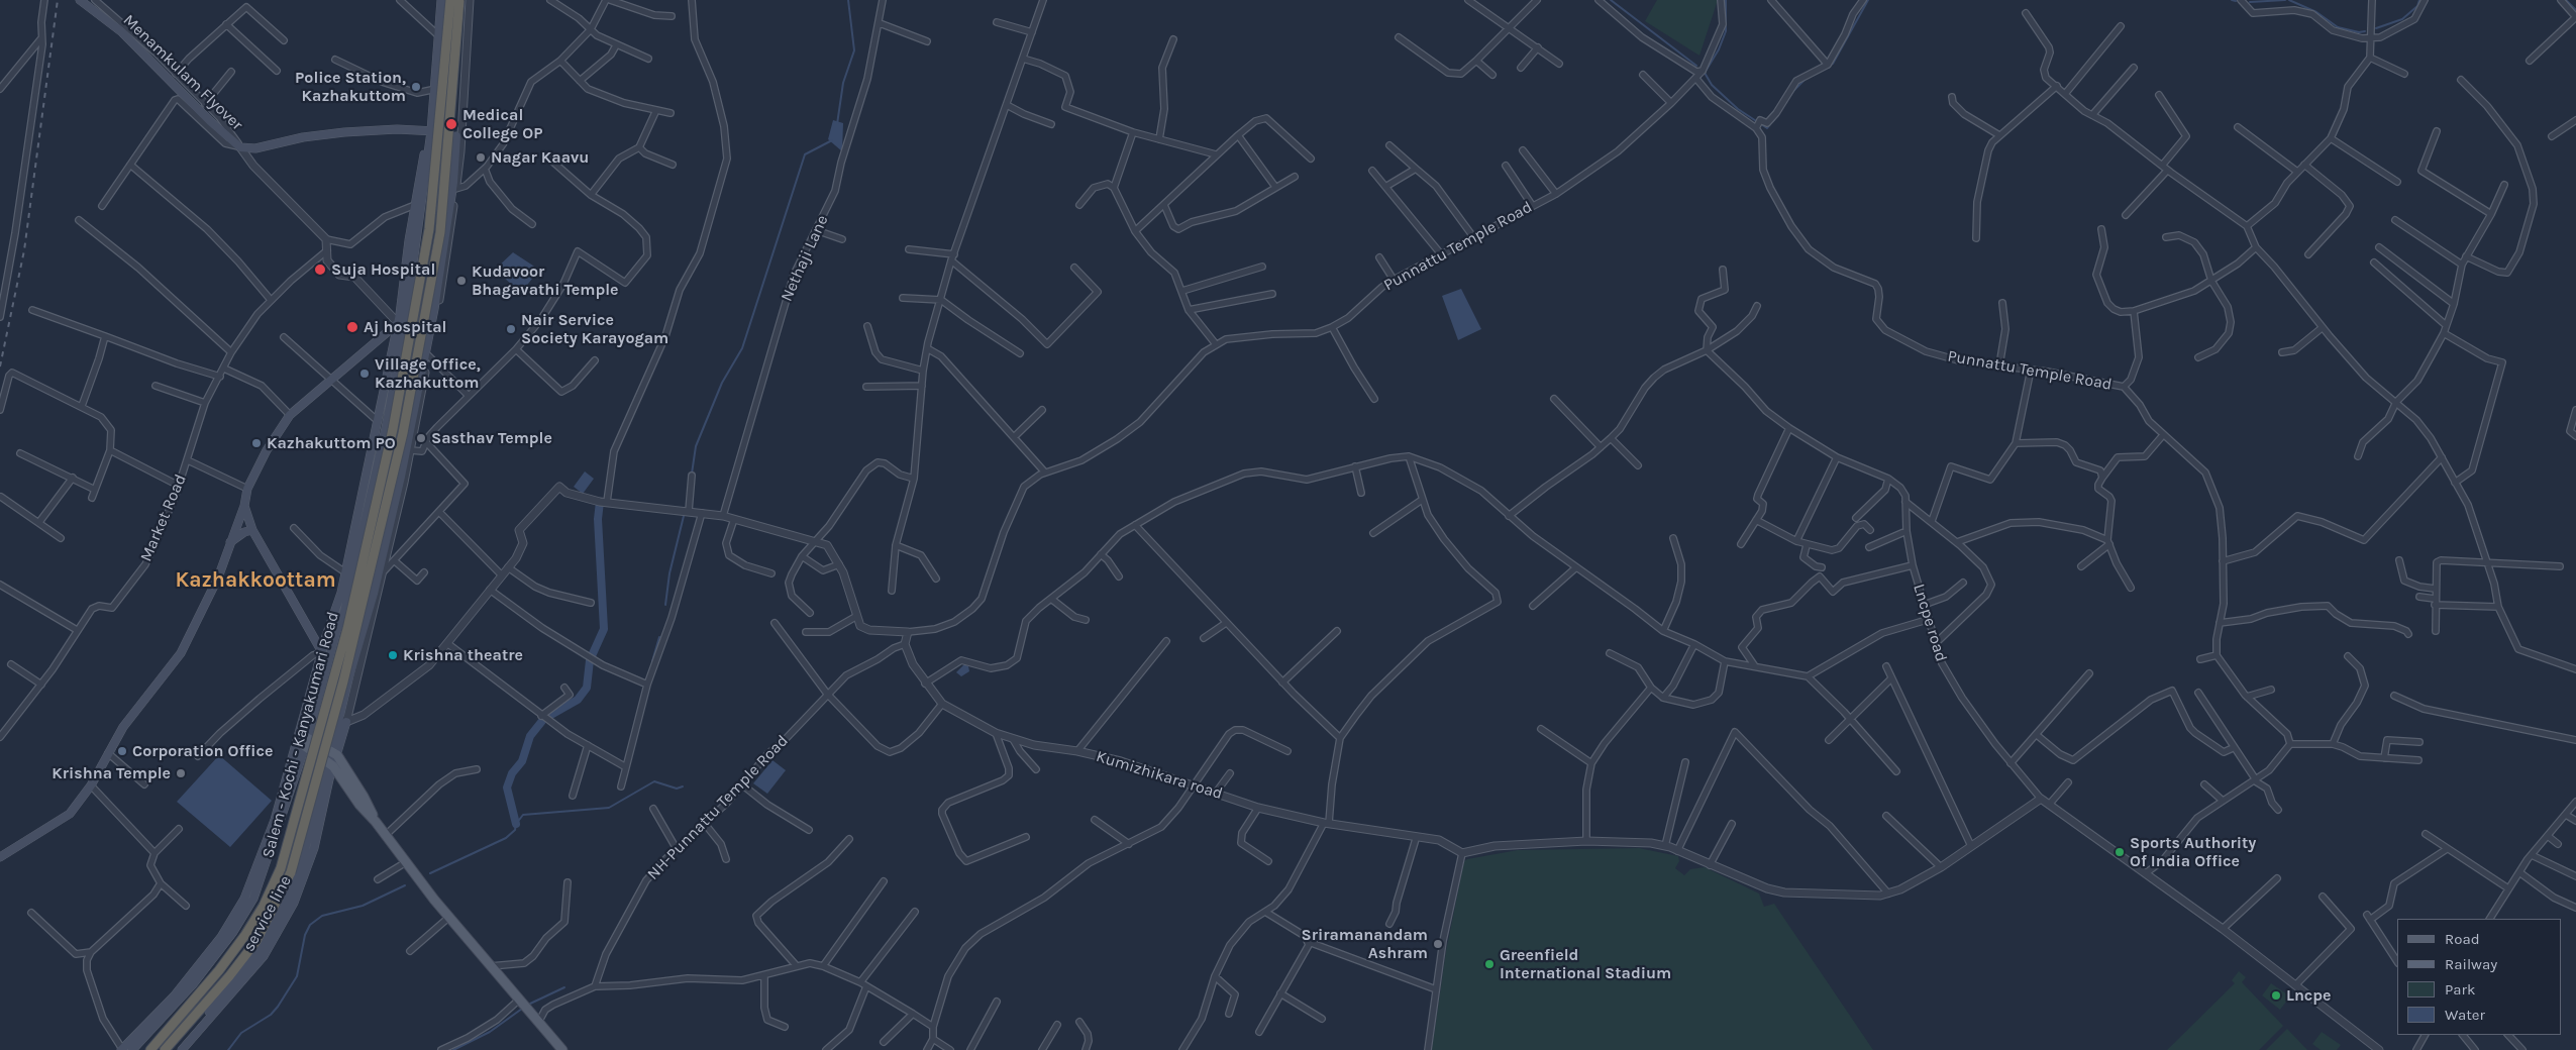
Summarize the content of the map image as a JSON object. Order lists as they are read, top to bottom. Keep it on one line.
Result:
{"streets":{"highway":["Salem - Kochi - Kanyakumari Road"],"main road":["Menamkulam Flyover","service line"],"street":["Punnattu Temple Road","Nethaji Lane","Market Road","Lncpe road","Kumizhikara road","NH-Punnattu Temple Road"]},"crossings":[["Kumizhikara road","NH-Punnattu Temple Road"]],"districts":["Kazhakkoottam"],"places":["Police Station, Kazhakuttom","Medical College OP","Nagar Kaavu","Suja Hospital","Kudavoor Bhagavathi Temple","Aj hospital","Nair Service Society Karayogam","Village Office, Kazhakuttom","Sasthav Temple","Kazhakuttom PO","Krishna theatre","Corporation Office","Krishna Temple","Sports Authority Of India Office","Sriramanandam Ashram","Greenfield International Stadium","Lncpe"],"legend":["Road","Railway","Park","Water"]}
